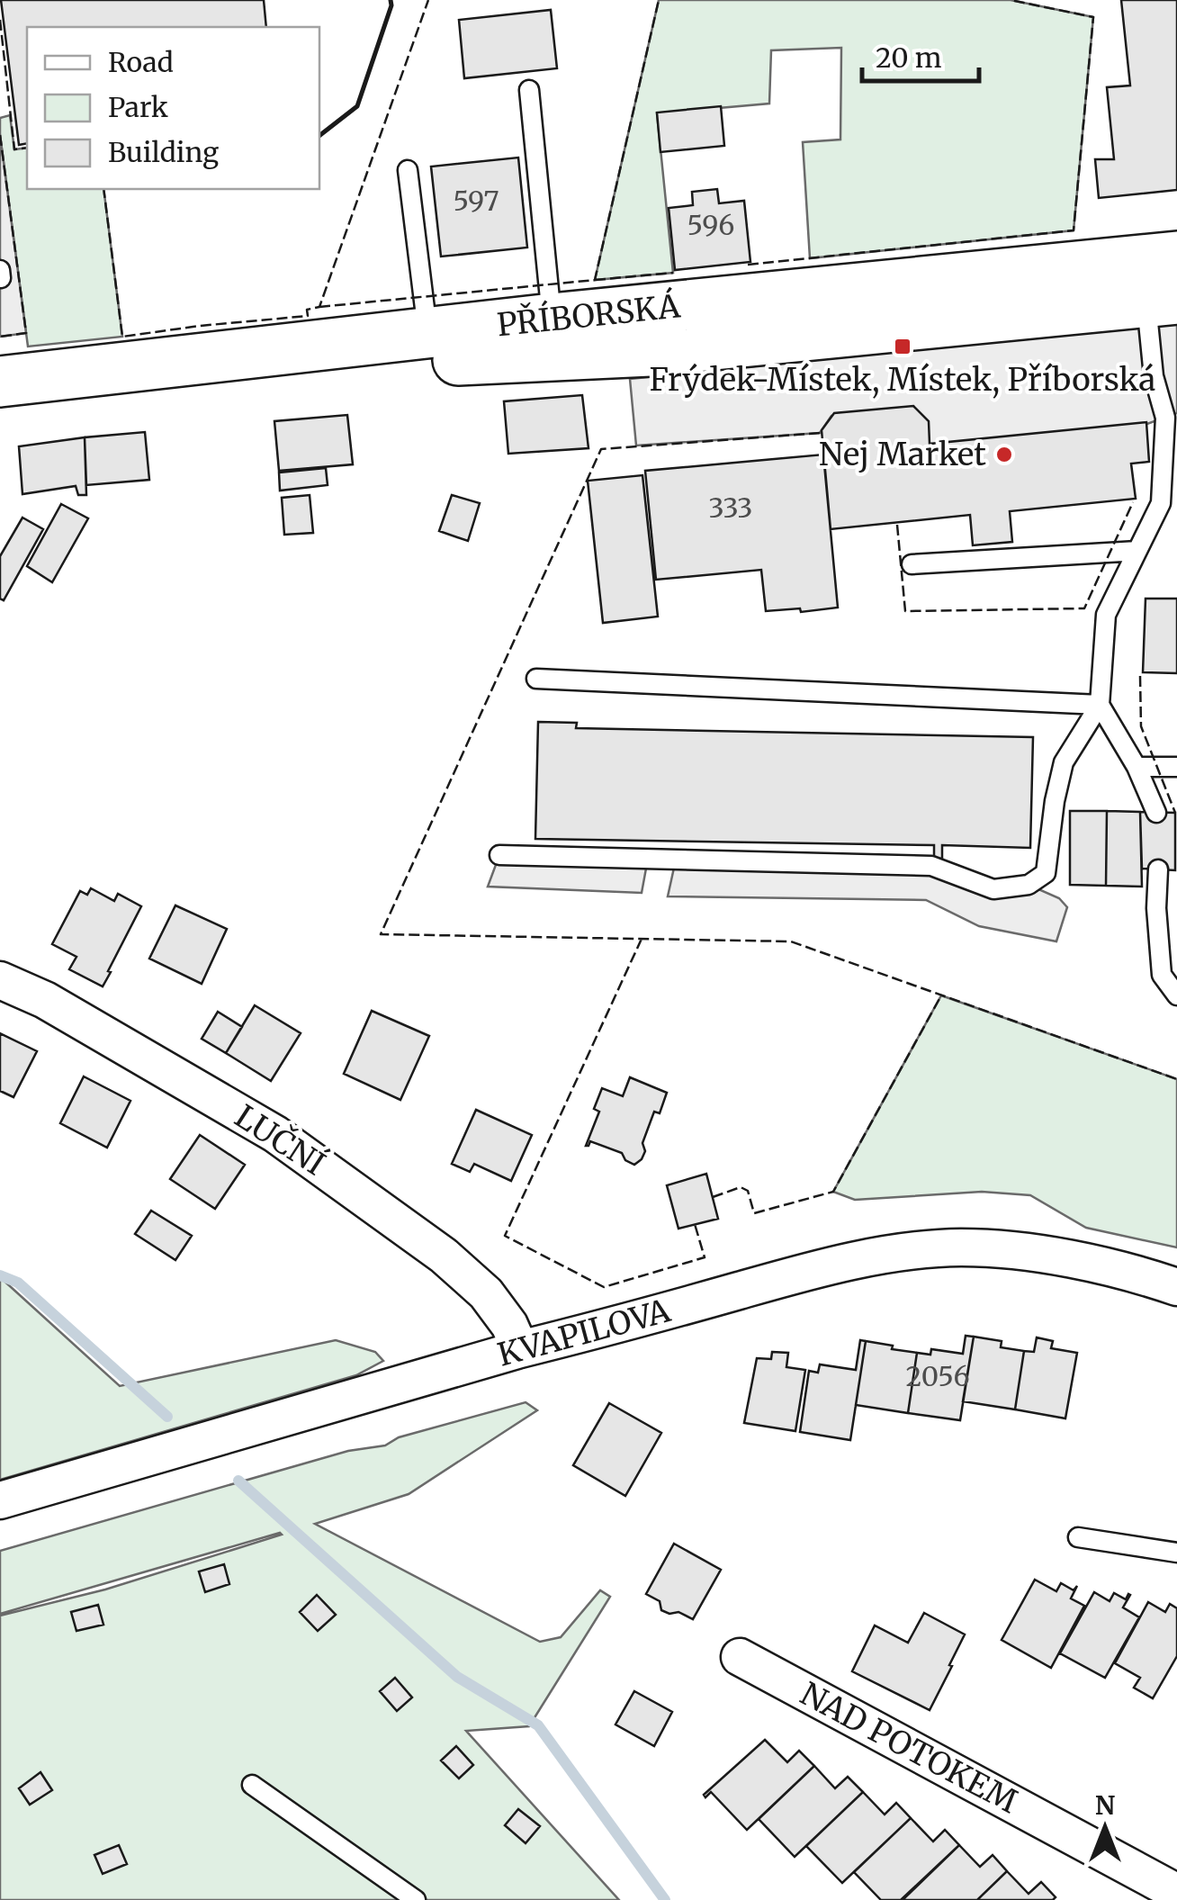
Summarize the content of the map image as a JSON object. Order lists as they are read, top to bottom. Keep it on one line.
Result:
{"streets":{"main road":["PŘÍBORSKÁ"],"street":["LUČNÍ","KVAPILOVA","NAD POTOKEM"]},"crossings":[["LUČNÍ","KVAPILOVA"]],"places":{"transit":["Frýdek-Místek, Místek, Příborská"],"other":["Nej Market"]},"house_numbers":["597","596","333","2056"],"legend":["Road","Park","Building"],"scale_bar":"20 m","north":"top"}
